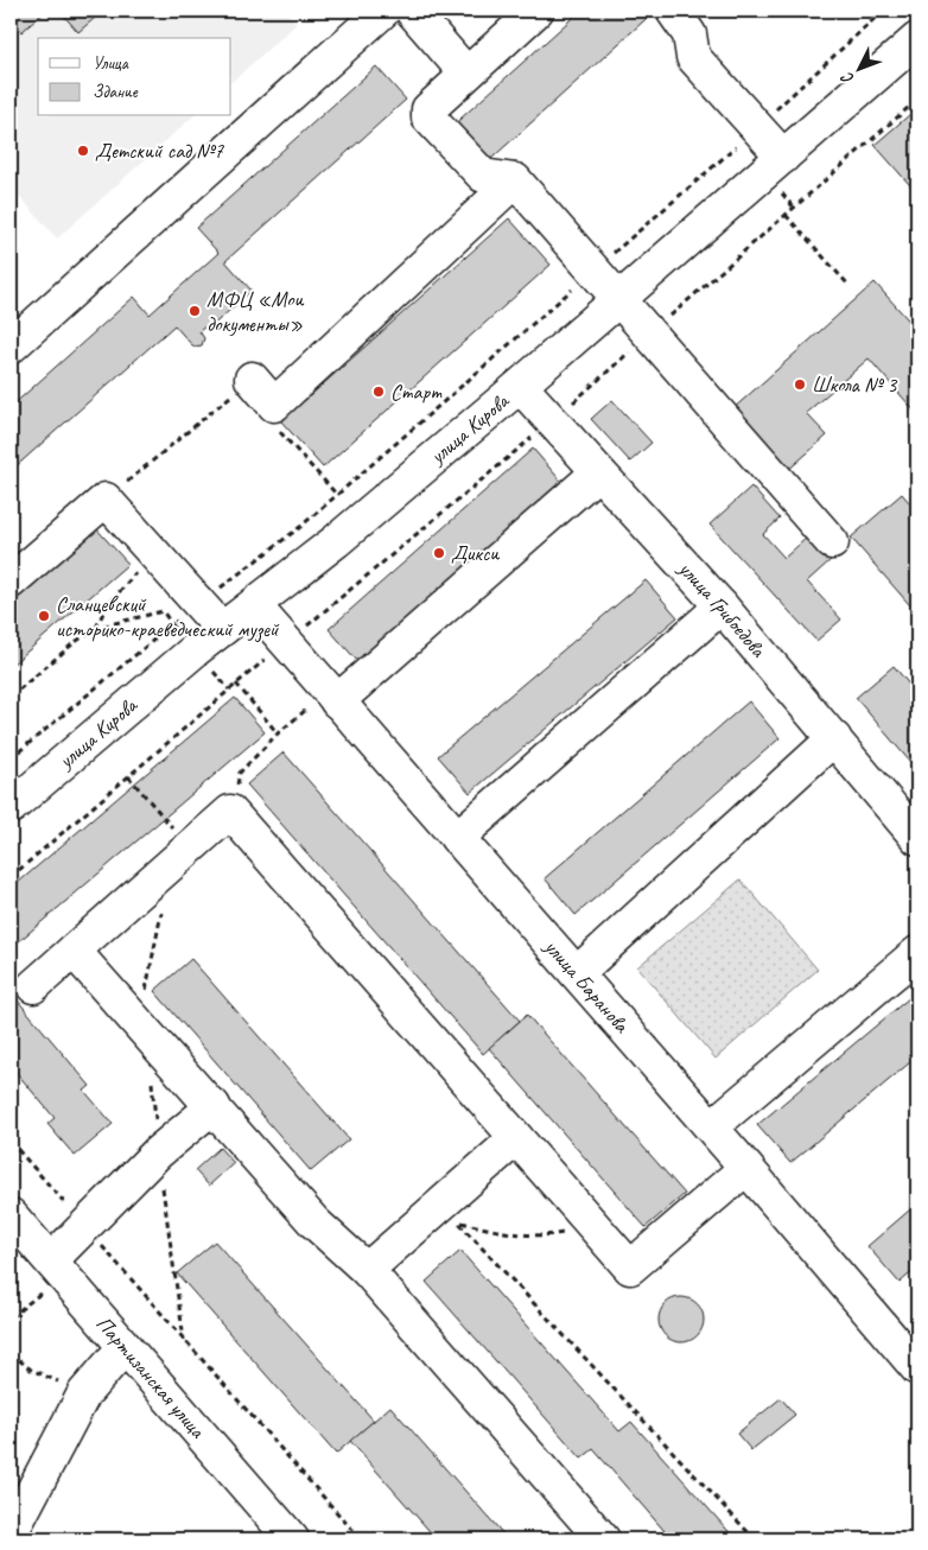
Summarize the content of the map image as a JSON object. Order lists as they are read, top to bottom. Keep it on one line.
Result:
{"streets":{"street":["улица Кирова","улица Грибоедова","улица Баранова","Партизанская улица"]},"crossings":[["улица Кирова","улица Грибоедова"],["улица Кирова","улица Баранова"]],"places":["Детский сад №7","МФЦ «Мои документы»","Школа № 3","Старт","Дикси","Сланцевский историко-краеведческий музей"],"legend":["Улица","Здание"],"north":"bottom left"}
